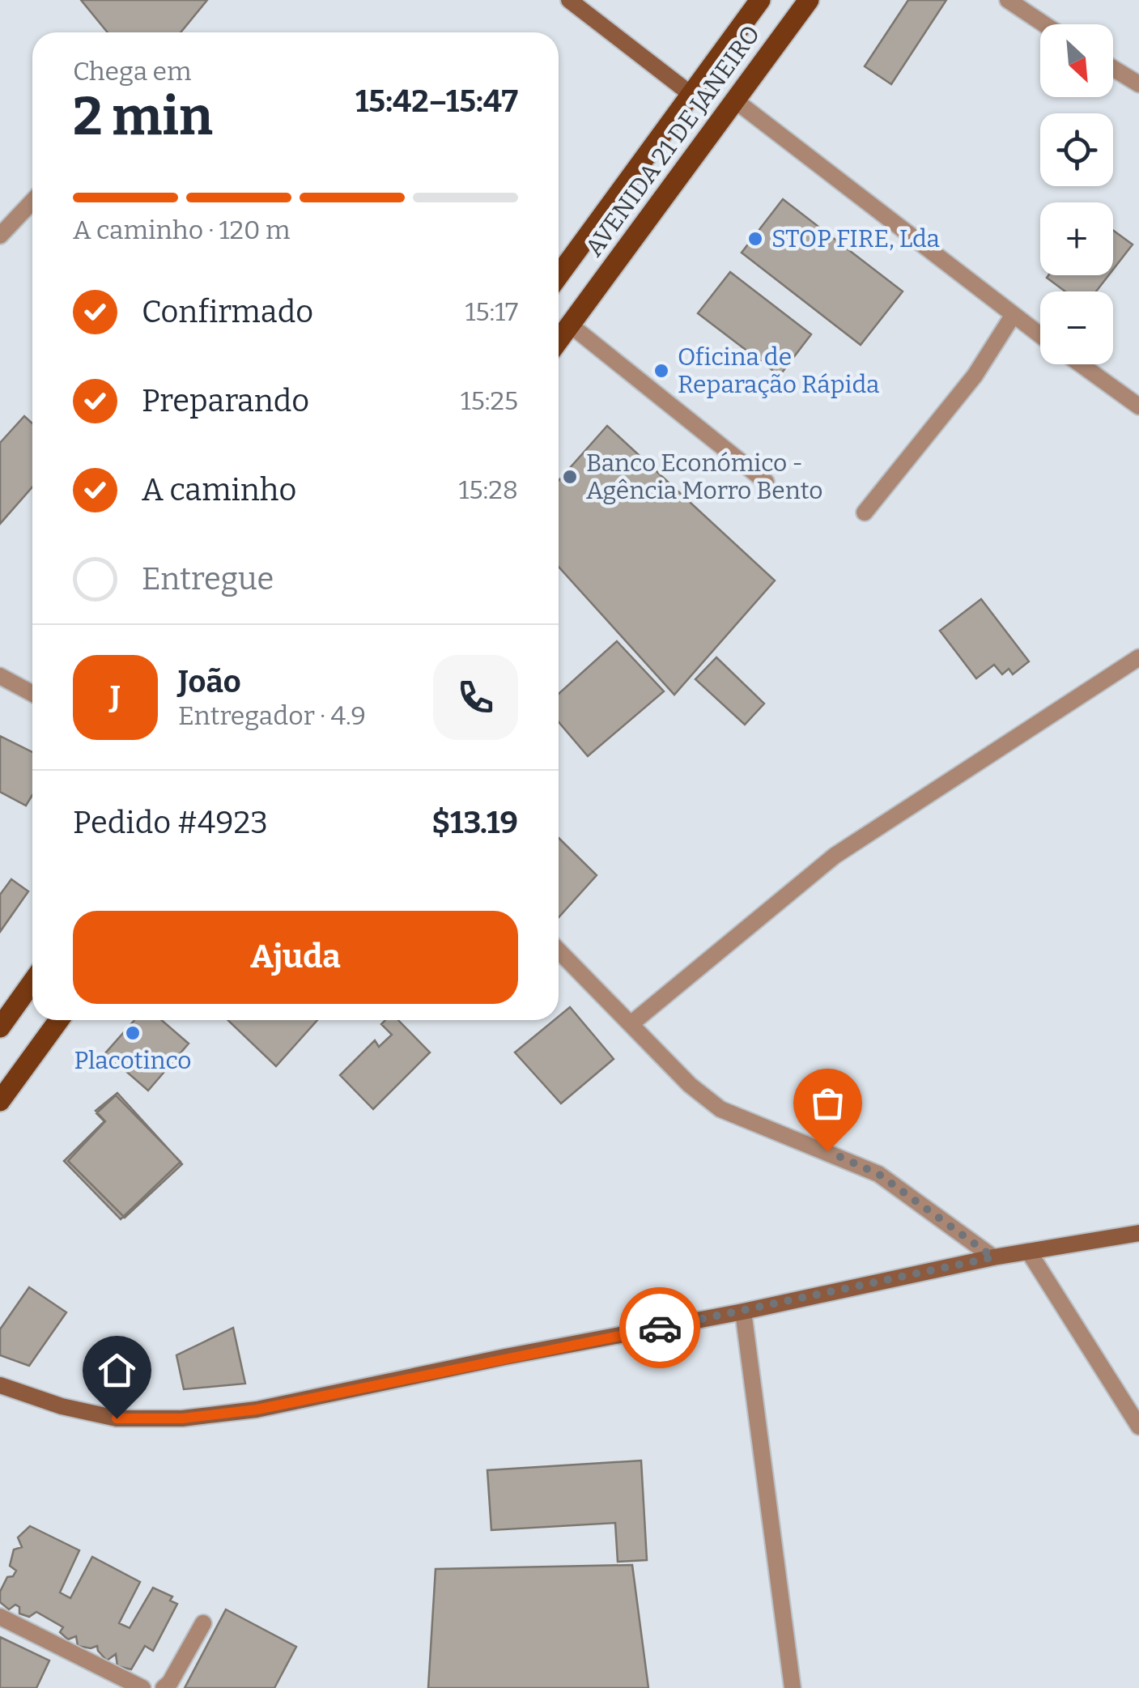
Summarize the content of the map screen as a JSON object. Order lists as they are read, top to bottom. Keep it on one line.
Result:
{"streets":{"main road":["AVENIDA 21 DE JANEIRO"]},"places":["STOP FIRE, Lda","Oficina de Reparação Rápida","Banco Económico - Agência Morro Bento","Placotinco"],"north":"bottom right","page":{"map_buttons":["+","−"],"heading":["2 min","Chega em","15:42–15:47"],"panel":["João","Entregador · 4.9","Pedido #4923","$13.19"],"bar":"A caminho · 120 m","list":[["Confirmado","15:17"],["Preparando","15:25"],["A caminho","15:28"],"Entregue"],"round":"J","buttons":"Ajuda"}}
